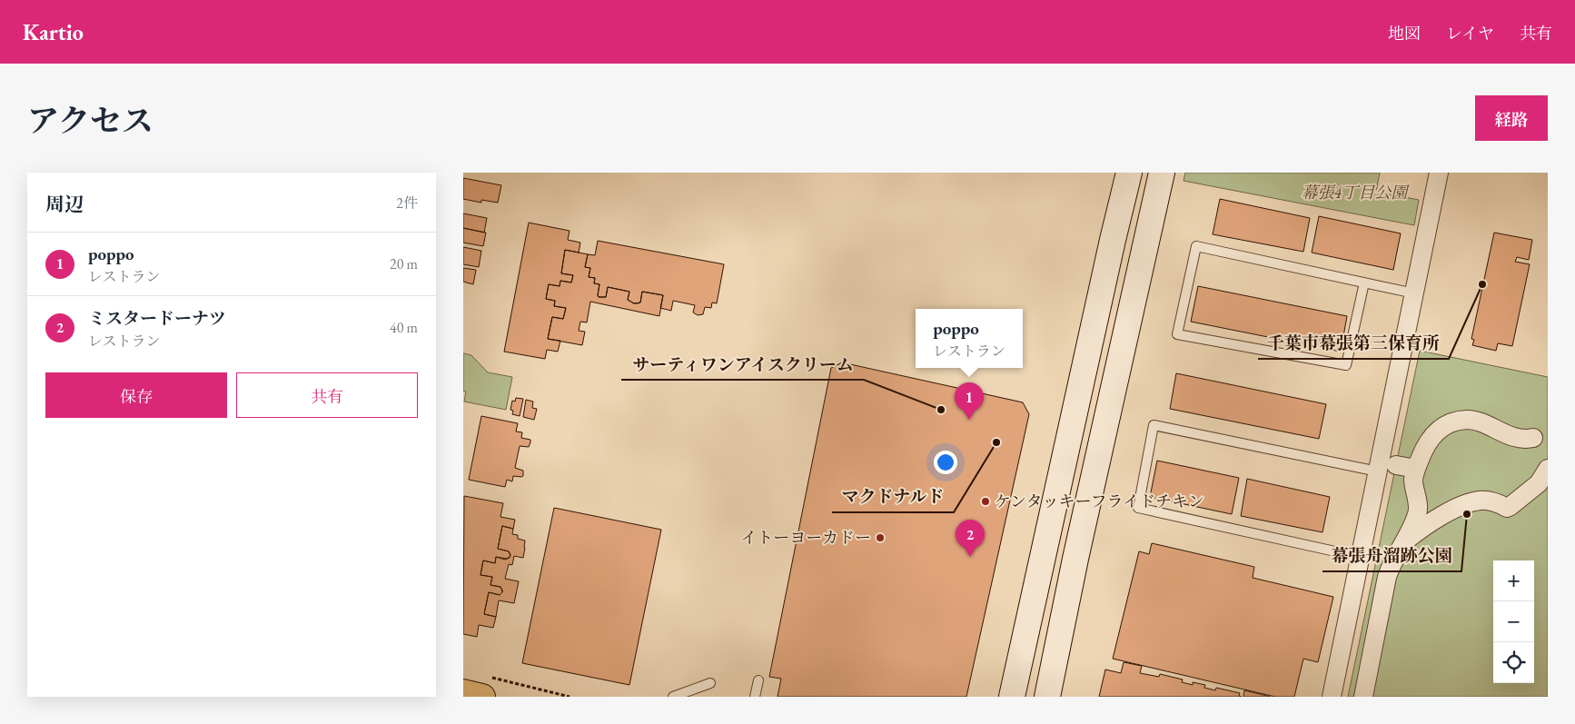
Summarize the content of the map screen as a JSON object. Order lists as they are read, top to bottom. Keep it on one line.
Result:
{"parks":["幕張4丁目公園"],"places":["千葉市幕張第三保育所","サーティワンアイスクリーム","マクドナルド","ケンタッキーフライドチキン","幕張舟溜跡公園","イトーヨーカドー"],"page":{"header":"Kartio","nav":["地図","レイヤ","共有"],"title":"アクセス","buttons":["経路",["保存","共有"]],"heading":["周辺","2件"],"list":[{"mark":"1","name":"poppo","note":"レストラン","value":"20 m"},{"mark":"2","name":"ミスタードーナツ","note":"レストラン","value":"40 m"}],"popup":["poppo","レストラン"],"pins":["1","2"],"map_buttons":["+","−"]}}
